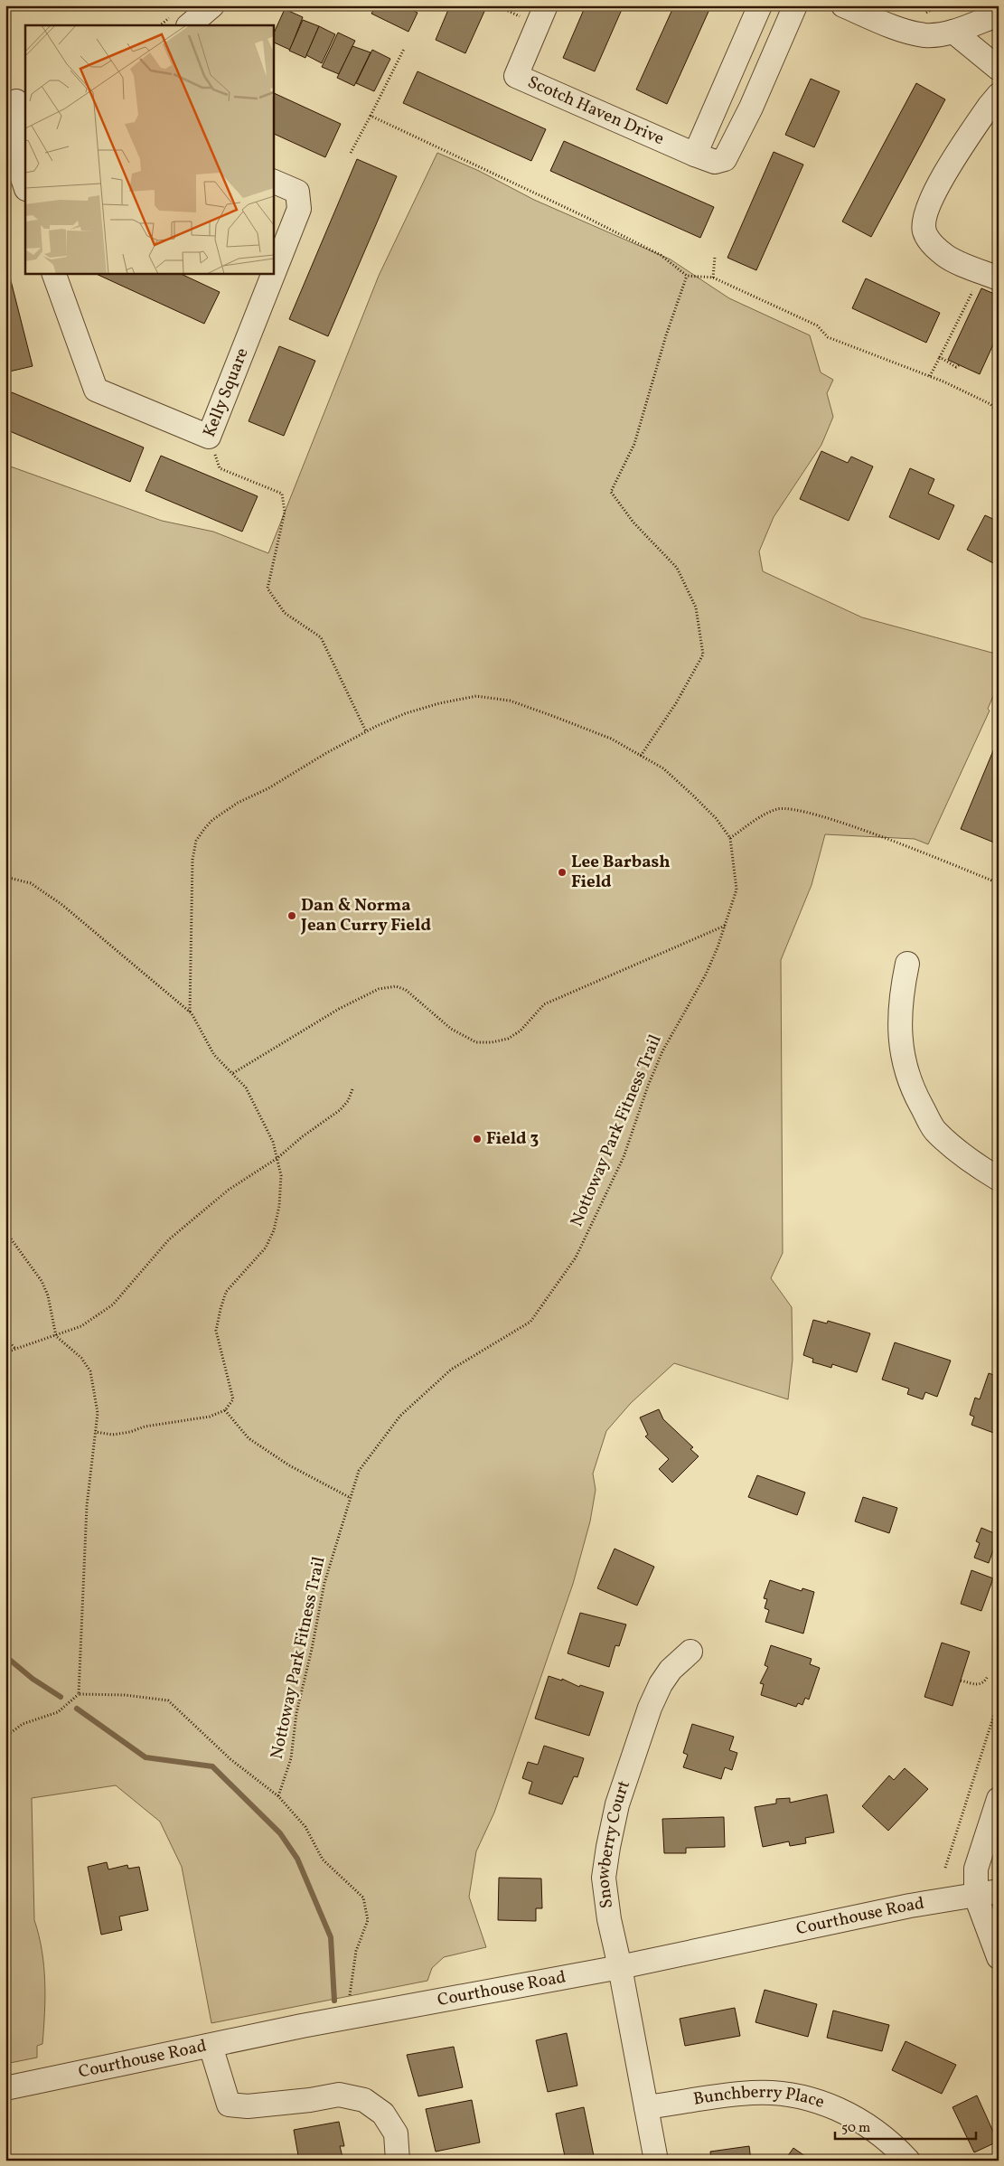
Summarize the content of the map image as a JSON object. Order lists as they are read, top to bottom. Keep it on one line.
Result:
{"streets":{"street":["Scotch Haven Drive","Kelly Square","Snowberry Court","Courthouse Road","Bunchberry Place"],"path":["Nottoway Park Fitness Trail"]},"crossings":[["Snowberry Court","Courthouse Road"],["Snowberry Court","Bunchberry Place"]],"places":["Lee Barbash Field","Dan & Norma Jean Curry Field","Field 3"],"scale_bar":"50 m"}
